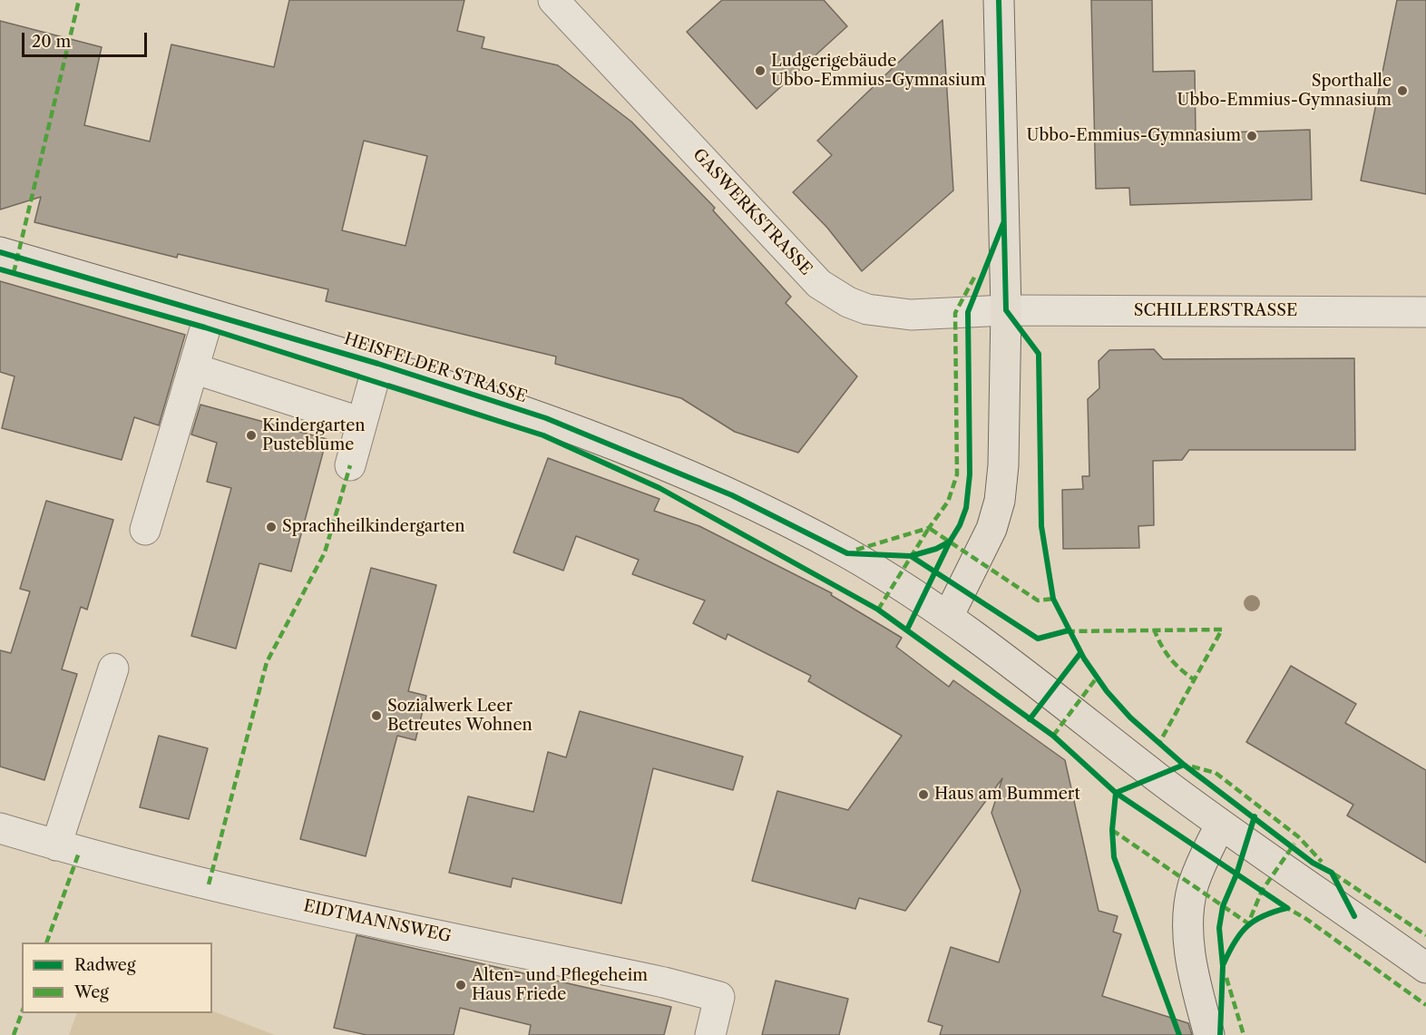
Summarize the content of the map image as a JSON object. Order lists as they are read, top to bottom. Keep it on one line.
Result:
{"streets":{"main road":["HEISFELDER STRASSE"],"street":["GASWERKSTRASSE","SCHILLERSTRASSE","EIDTMANNSWEG"]},"crossings":[["GASWERKSTRASSE","SCHILLERSTRASSE"]],"places":["Ludgerigebäude Ubbo-Emmius-Gymnasium","Sporthalle Ubbo-Emmius-Gymnasium","Ubbo-Emmius-Gymnasium","Kindergarten Pusteblume","Sprachheilkindergarten","Sozialwerk Leer Betreutes Wohnen","Haus am Bummert","Alten- und Pflegeheim Haus Friede"],"legend":["Radweg","Weg"],"scale_bar":"20 m"}
